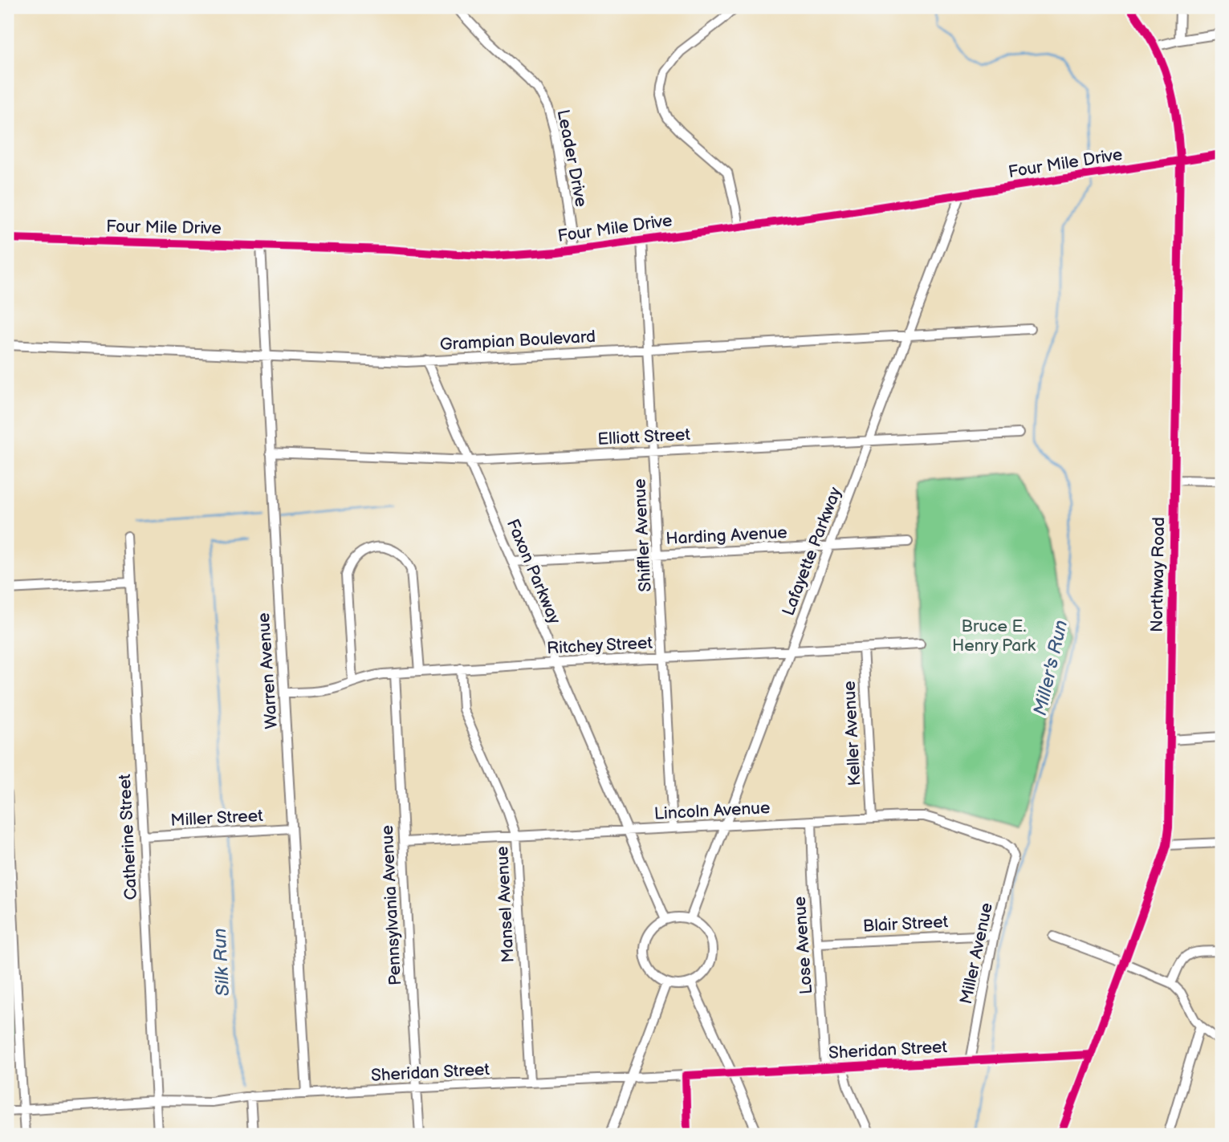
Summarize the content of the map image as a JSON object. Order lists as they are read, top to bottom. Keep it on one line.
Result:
{"streets":{"street":["Leader Drive","Four Mile Drive","Grampian Boulevard","Elliott Street","Shiffler Avenue","Harding Avenue","Lafayette Parkway","Faxon Parkway","Northway Road","Ritchey Street","Warren Avenue","Keller Avenue","Lincoln Avenue","Miller Street","Catherine Street","Mansel Avenue","Pennsylvania Avenue","Blair Street","Lose Avenue","Miller Avenue","Sheridan Street"]},"crossings":[["Leader Drive","Four Mile Drive"],["Four Mile Drive","Shiffler Avenue"],["Four Mile Drive","Lafayette Parkway"],["Four Mile Drive","Northway Road"],["Four Mile Drive","Warren Avenue"],["Grampian Boulevard","Shiffler Avenue"],["Grampian Boulevard","Lafayette Parkway"],["Grampian Boulevard","Faxon Parkway"],["Grampian Boulevard","Warren Avenue"],["Elliott Street","Shiffler Avenue"],["Elliott Street","Lafayette Parkway"],["Elliott Street","Faxon Parkway"],["Elliott Street","Warren Avenue"],["Shiffler Avenue","Harding Avenue"],["Shiffler Avenue","Ritchey Street"],["Shiffler Avenue","Lincoln Avenue"],["Harding Avenue","Lafayette Parkway"],["Harding Avenue","Faxon Parkway"],["Lafayette Parkway","Faxon Parkway"],["Lafayette Parkway","Ritchey Street"],["Lafayette Parkway","Lincoln Avenue"],["Faxon Parkway","Ritchey Street"],["Faxon Parkway","Lincoln Avenue"],["Northway Road","Sheridan Street"],["Ritchey Street","Warren Avenue"],["Ritchey Street","Keller Avenue"],["Ritchey Street","Mansel Avenue"],["Ritchey Street","Pennsylvania Avenue"],["Warren Avenue","Miller Street"],["Warren Avenue","Sheridan Street"],["Keller Avenue","Lincoln Avenue"],["Lincoln Avenue","Mansel Avenue"],["Lincoln Avenue","Pennsylvania Avenue"],["Lincoln Avenue","Lose Avenue"],["Lincoln Avenue","Miller Avenue"],["Miller Street","Catherine Street"],["Catherine Street","Sheridan Street"],["Mansel Avenue","Sheridan Street"],["Pennsylvania Avenue","Sheridan Street"],["Blair Street","Lose Avenue"],["Blair Street","Miller Avenue"],["Lose Avenue","Sheridan Street"],["Miller Avenue","Sheridan Street"]],"water":["Miller's Run","Silk Run"],"parks":["Bruce E. Henry Park"]}
